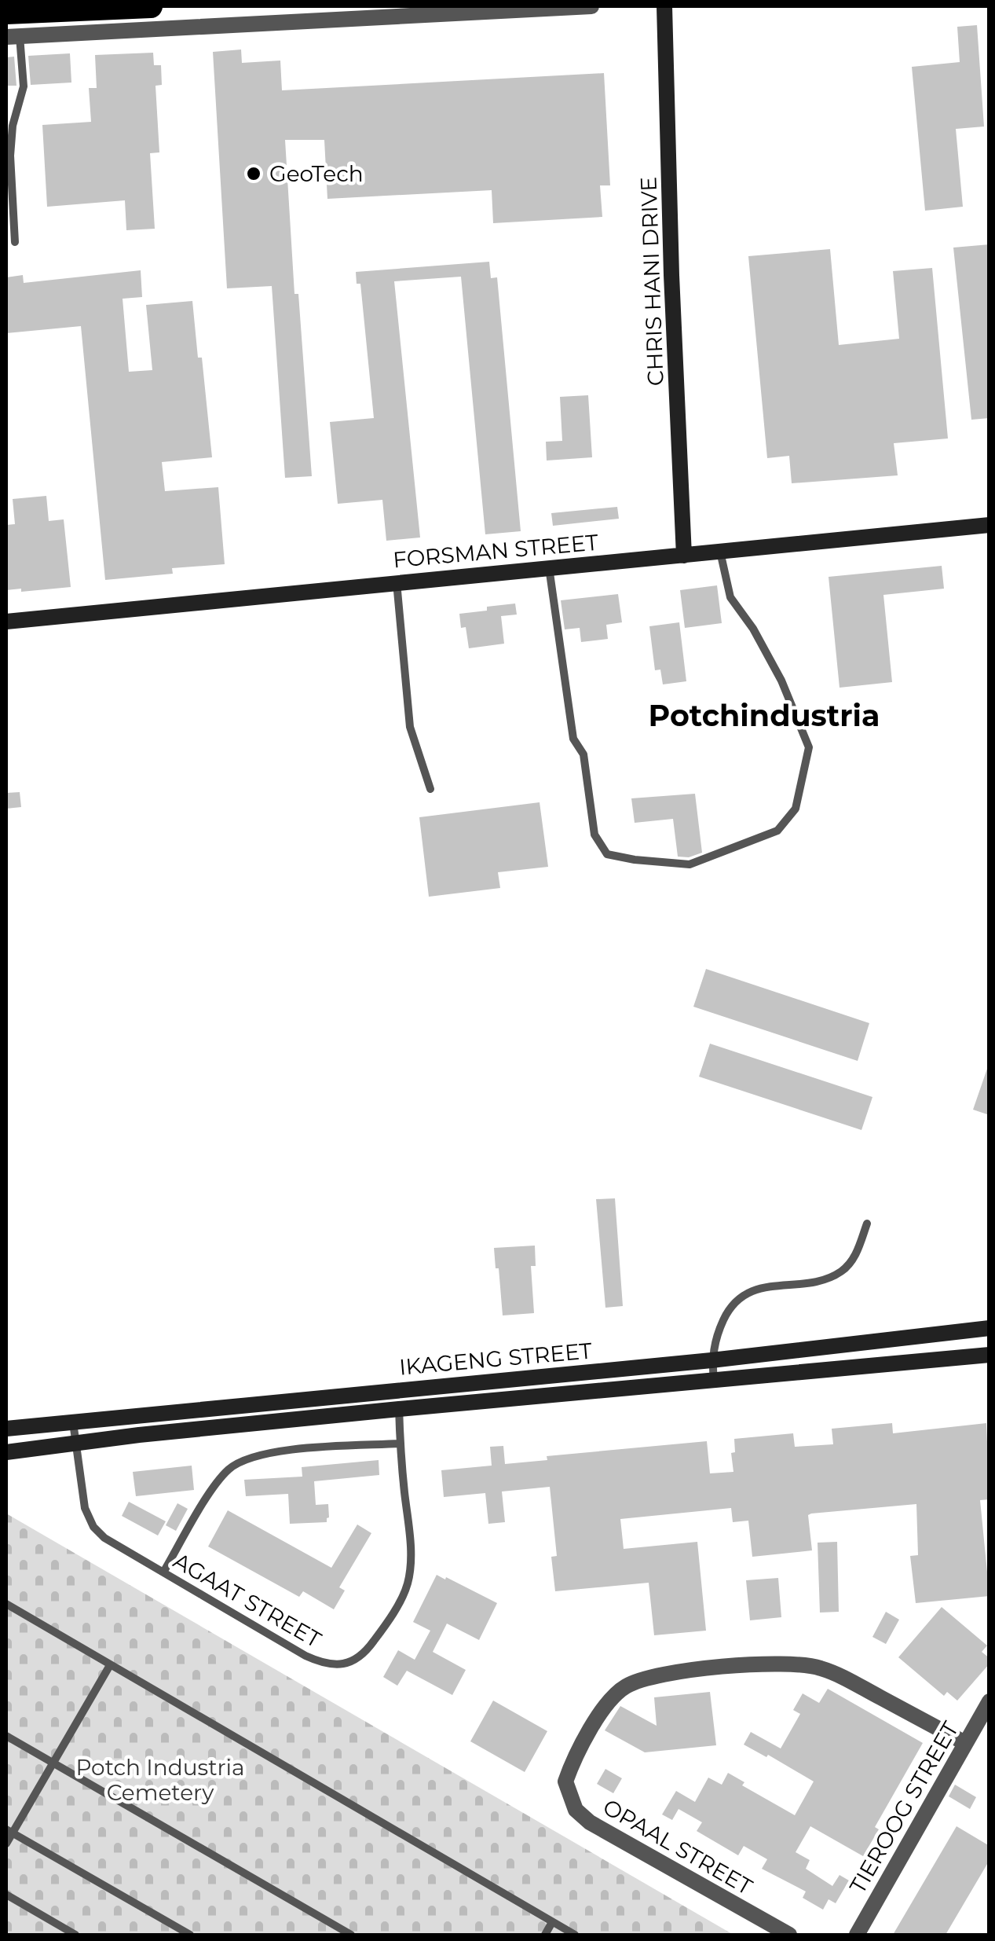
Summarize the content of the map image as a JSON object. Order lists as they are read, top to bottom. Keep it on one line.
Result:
{"streets":{"street":["CHRIS HANI DRIVE","FORSMAN STREET","IKAGENG STREET","TIEROOG STREET","OPAAL STREET"],"lane":["AGAAT STREET"]},"crossings":[["CHRIS HANI DRIVE","FORSMAN STREET"],["IKAGENG STREET","AGAAT STREET"],["TIEROOG STREET","OPAAL STREET"]],"districts":["Potchindustria"],"parks":["Potch Industria Cemetery"],"places":["GeoTech"]}
